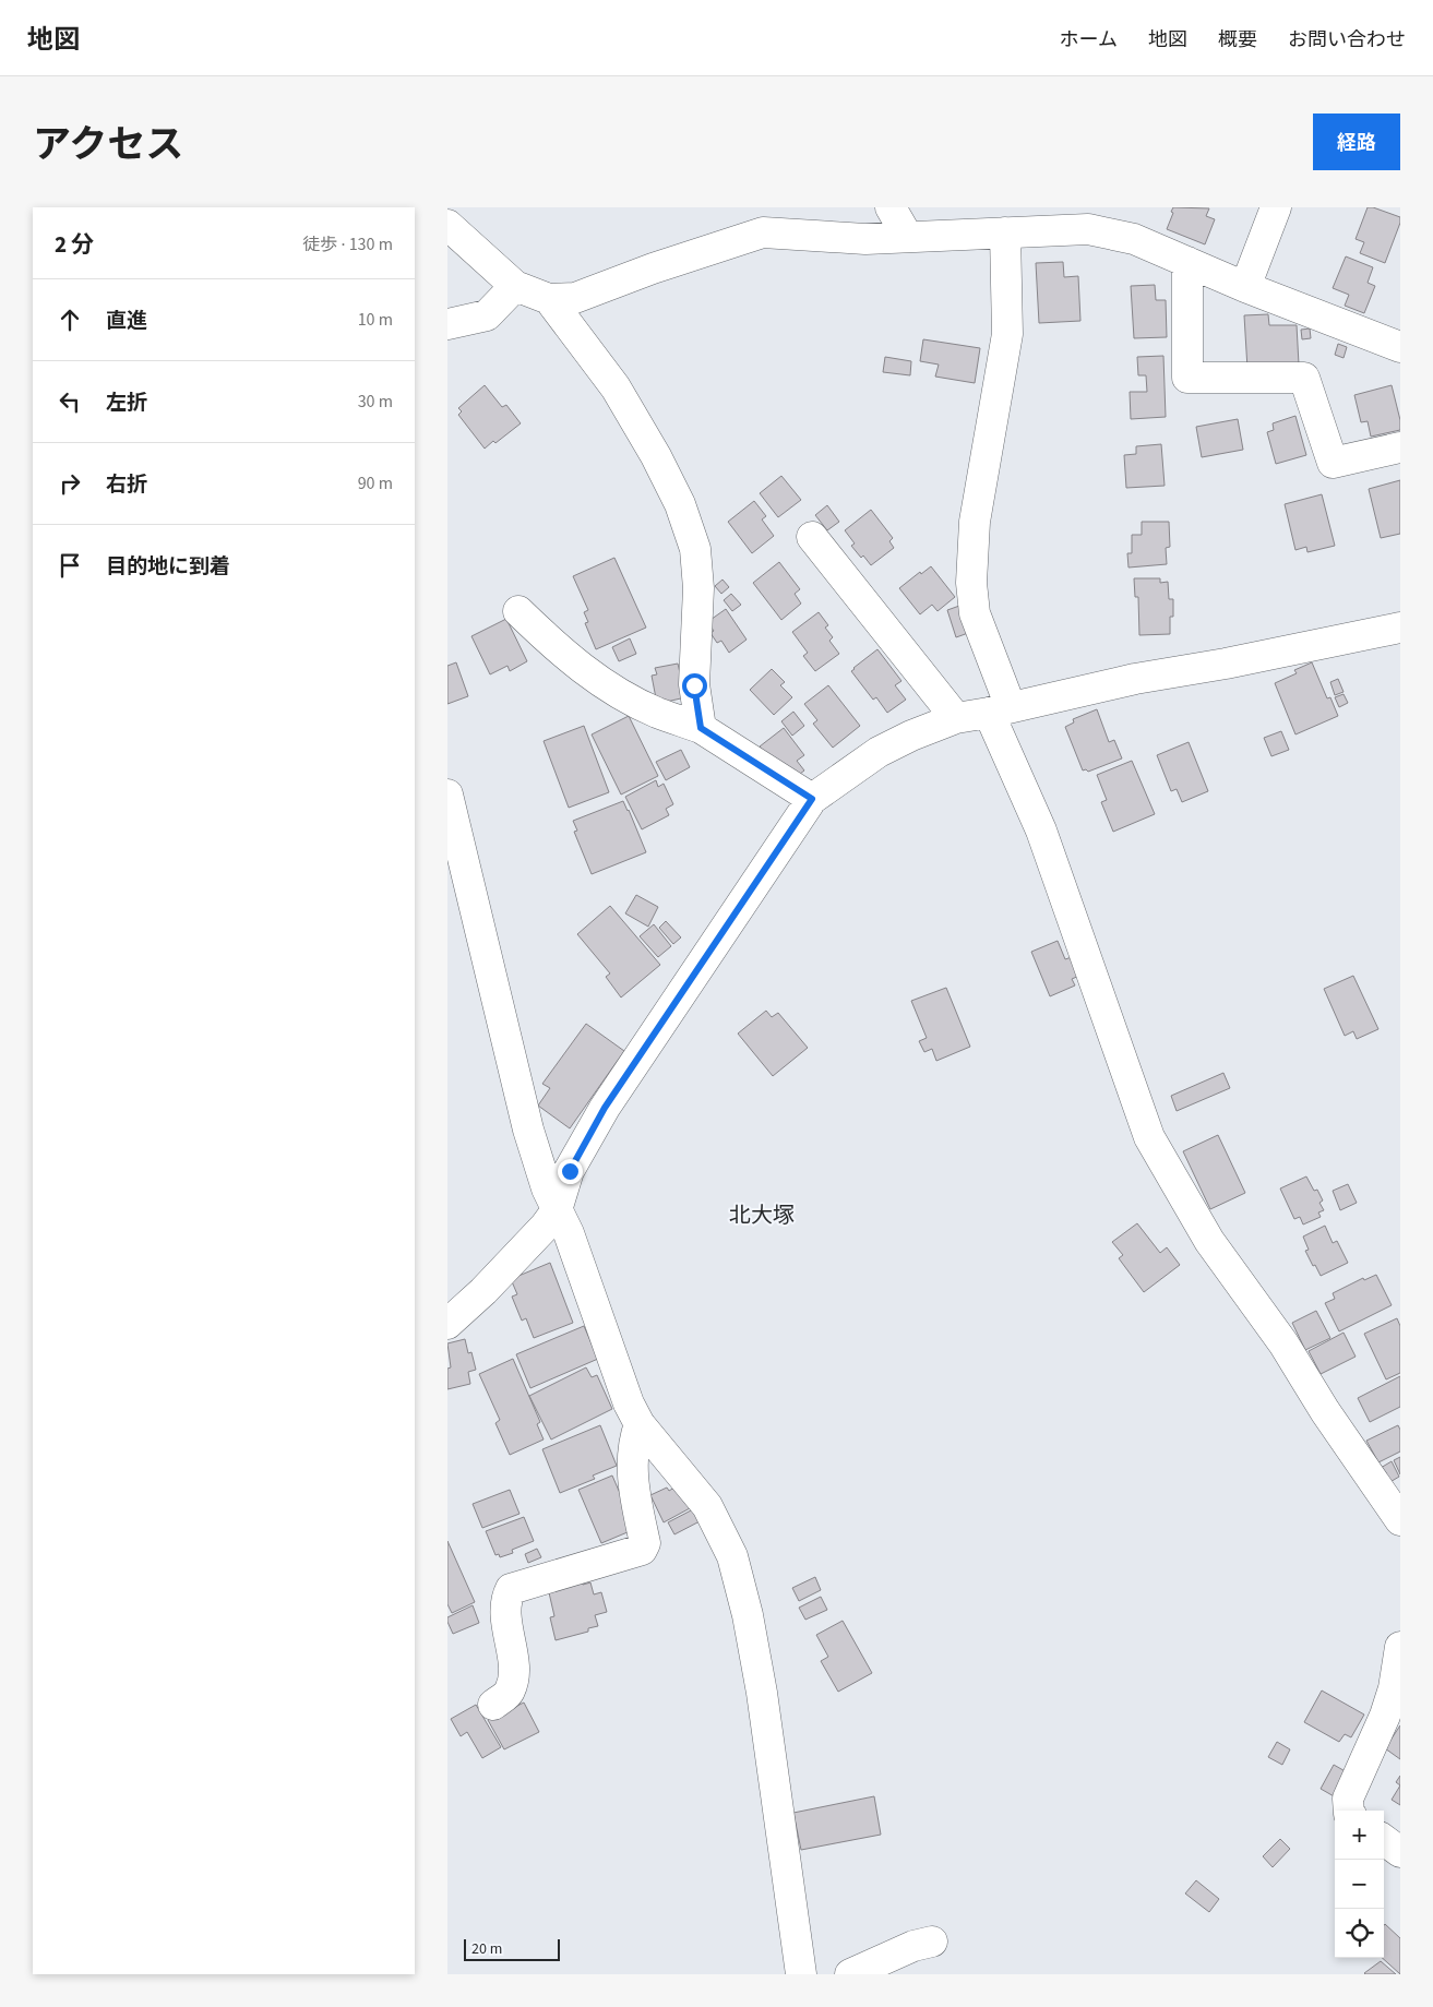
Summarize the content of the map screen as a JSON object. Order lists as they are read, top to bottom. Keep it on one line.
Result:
{"districts":["北大塚"],"scale_bar":"20 m","page":{"header":"地図","nav":["ホーム","地図","概要","お問い合わせ"],"title":"アクセス","buttons":"経路","heading":["2 分","徒歩 · 130 m"],"list":[["直進","10 m"],["左折","30 m"],["右折","90 m"],"目的地に到着"],"map_buttons":["+","−"],"scale":"20 m"}}
